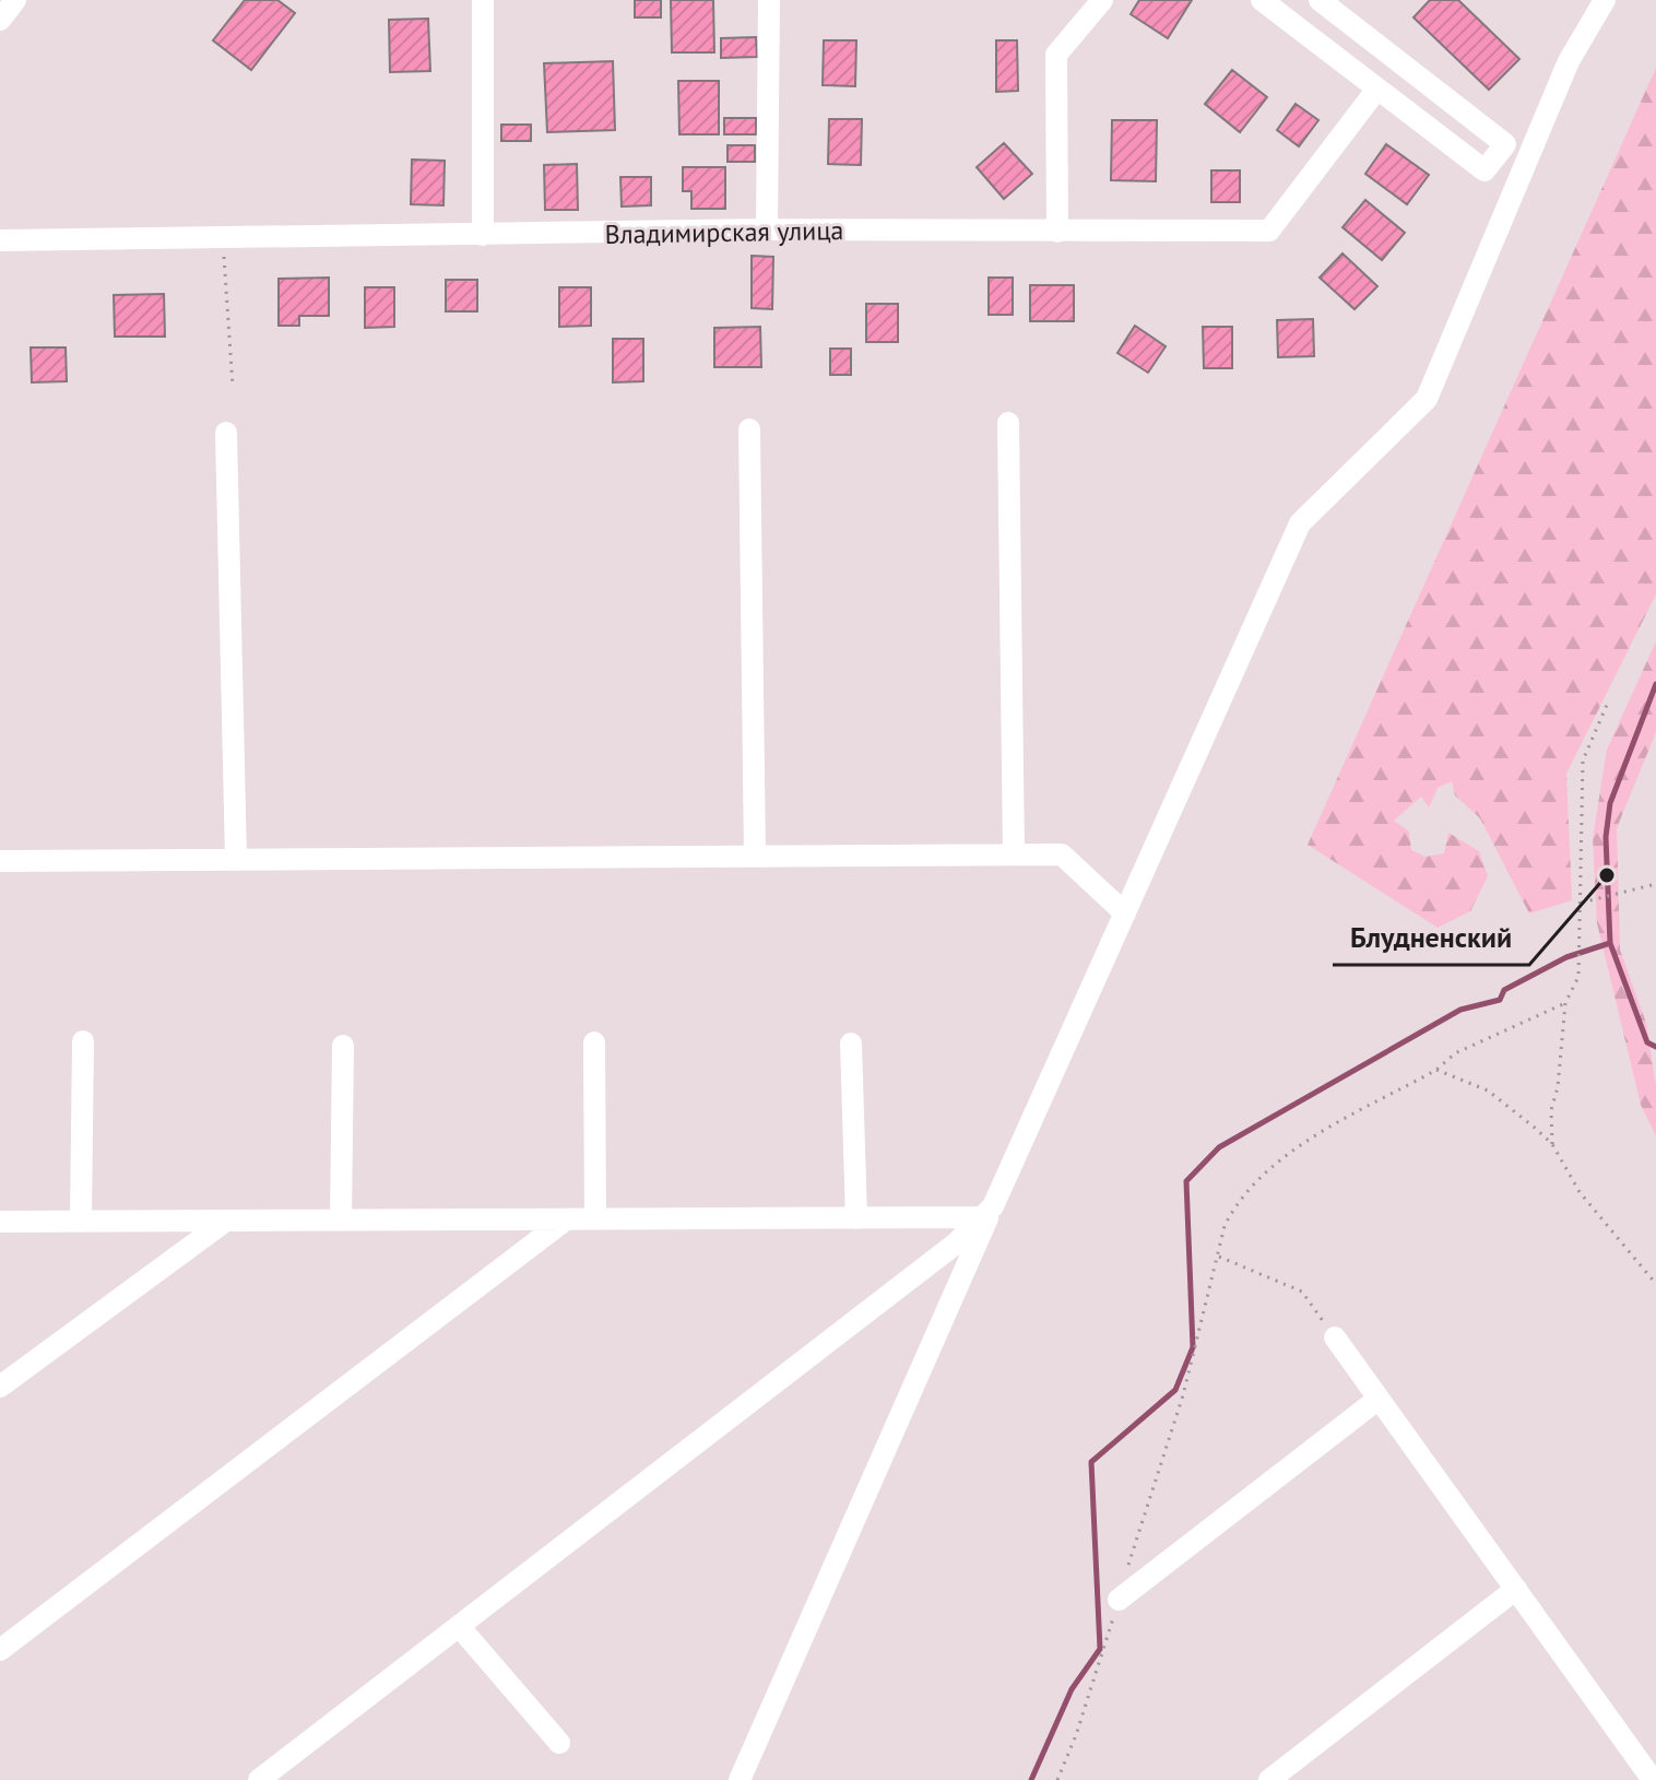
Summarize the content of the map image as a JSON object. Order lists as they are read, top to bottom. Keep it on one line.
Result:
{"streets":{"street":["Владимирская улица"]},"places":["Блудненский"]}
